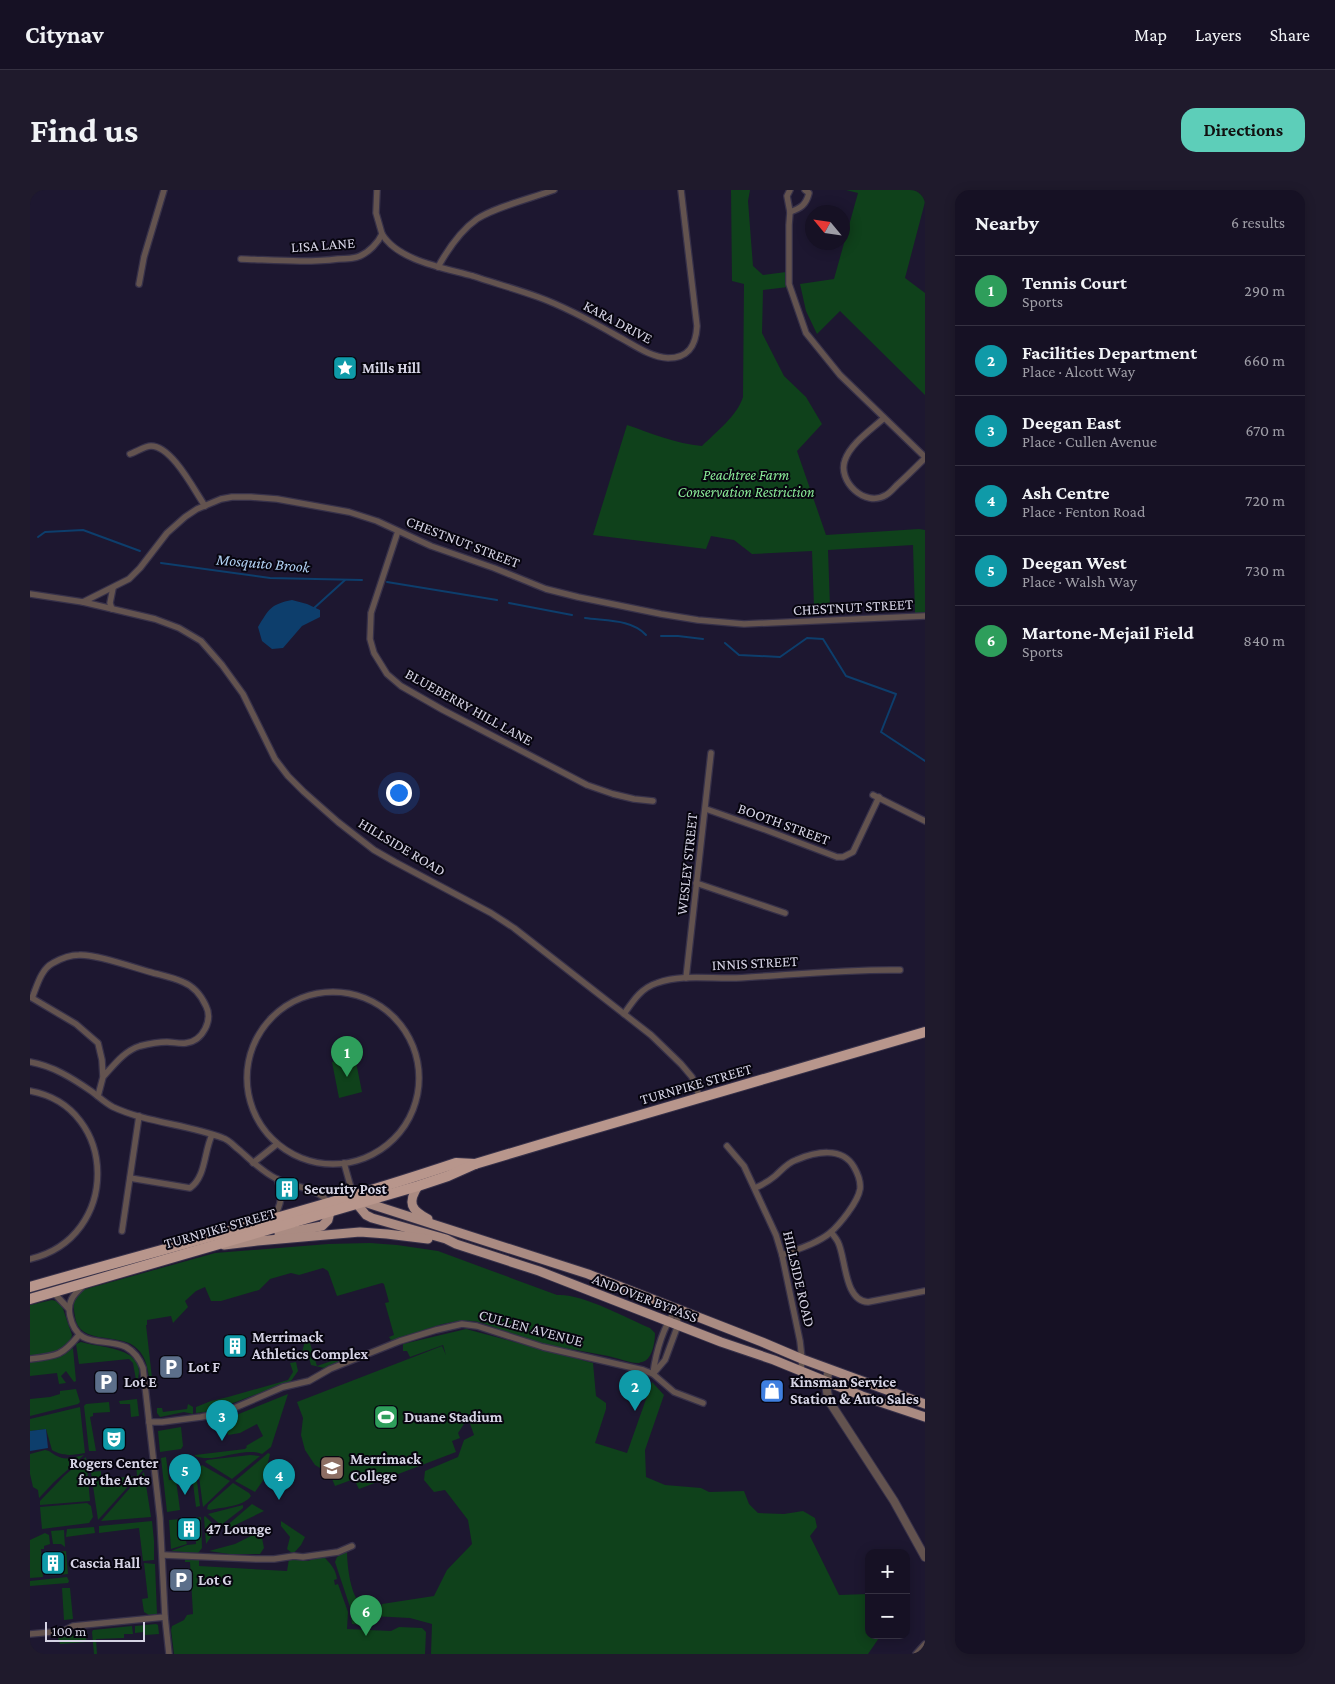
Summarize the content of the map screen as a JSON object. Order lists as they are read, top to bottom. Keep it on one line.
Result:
{"streets":{"highway":["TURNPIKE STREET"],"main road":["ANDOVER BYPASS"],"street":["LISA LANE","KARA DRIVE","CHESTNUT STREET","BLUEBERRY HILL LANE","BOOTH STREET","HILLSIDE ROAD","WESLEY STREET","INNIS STREET","CULLEN AVENUE"]},"crossings":[["LISA LANE","KARA DRIVE"],["CHESTNUT STREET","BLUEBERRY HILL LANE"],["CHESTNUT STREET","HILLSIDE ROAD"],["BOOTH STREET","WESLEY STREET"],["HILLSIDE ROAD","INNIS STREET"],["HILLSIDE ROAD","TURNPIKE STREET"],["HILLSIDE ROAD","ANDOVER BYPASS"],["WESLEY STREET","INNIS STREET"],["TURNPIKE STREET","ANDOVER BYPASS"]],"water":["Mosquito Brook"],"parks":["Peachtree Farm Conservation Restriction"],"places":{"place":["Mills Hill"],"building":["Security Post","Merrimack Athletics Complex","47 Lounge","Cascia Hall"],"parking":["Lot F","Lot E","Lot G"],"shop":["Kinsman Service Station & Auto Sales"],"sports":["Duane Stadium"],"theatre":["Rogers Center for the Arts"],"school or university":["Merrimack College"]},"scale_bar":"100 m","north":"top left","page":{"header":"Citynav","nav":["Map","Layers","Share"],"buttons":"Directions","title":"Find us","heading":["Nearby","6 results"],"list":[{"mark":"1","name":"Tennis Court","note":"Sports","value":"290 m"},{"mark":"2","name":"Facilities Department","note":"Place · Alcott Way","value":"660 m"},{"mark":"3","name":"Deegan East","note":"Place · Cullen Avenue","value":"670 m"},{"mark":"4","name":"Ash Centre","note":"Place · Fenton Road","value":"720 m"},{"mark":"5","name":"Deegan West","note":"Place · Walsh Way","value":"730 m"},{"mark":"6","name":"Martone-Mejail Field","note":"Sports","value":"840 m"}],"pins":["1","2","3","5","4","6"],"map_buttons":["+","−"],"scale":"100 m"}}
